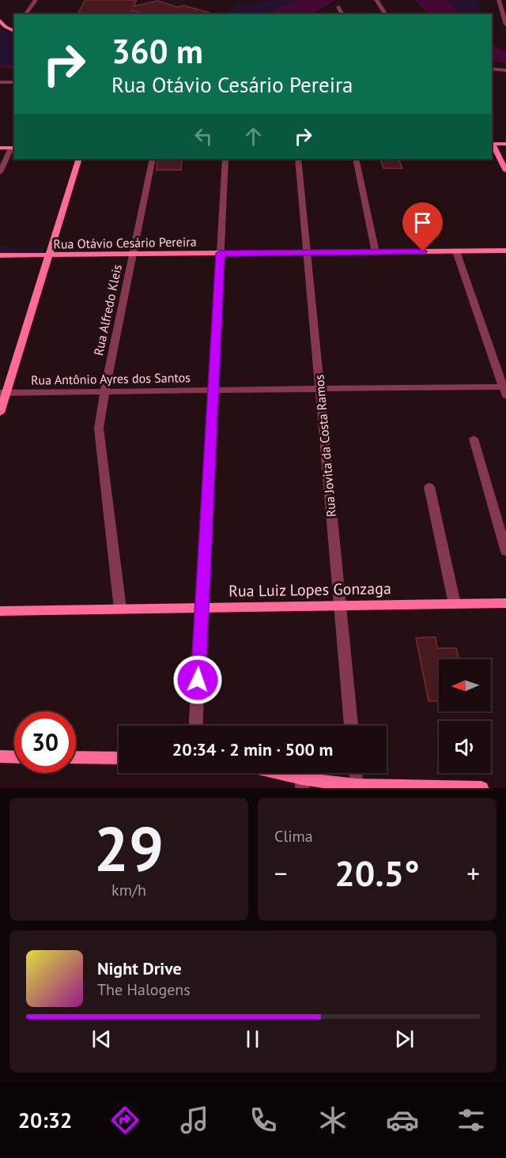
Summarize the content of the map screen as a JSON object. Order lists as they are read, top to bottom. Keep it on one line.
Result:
{"streets":{"main road":["Rua Otávio Cesário Pereira","Rua Luiz Lopes Gonzaga"],"street":["Rua Alfredo Kleis","Rua Antônio Ayres dos Santos","Rua Jovita da Costa Ramos"]},"crossings":[["Rua Otávio Cesário Pereira","Rua Alfredo Kleis"],["Rua Otávio Cesário Pereira","Rua Jovita da Costa Ramos"],["Rua Alfredo Kleis","Rua Antônio Ayres dos Santos"],["Rua Alfredo Kleis","Rua Luiz Lopes Gonzaga"],["Rua Antônio Ayres dos Santos","Rua Jovita da Costa Ramos"],["Rua Jovita da Costa Ramos","Rua Luiz Lopes Gonzaga"]],"north":"left","page":{"turn":["360 m","Rua Otávio Cesário Pereira"],"limit":"30","trip":"20:34 · 2 min · 500 m","tile":[["29","km/h"],"Clima"],"heat":["−","20.5°","+"],"song":["Night Drive","The Halogens"],"tabs":"20:32"}}
